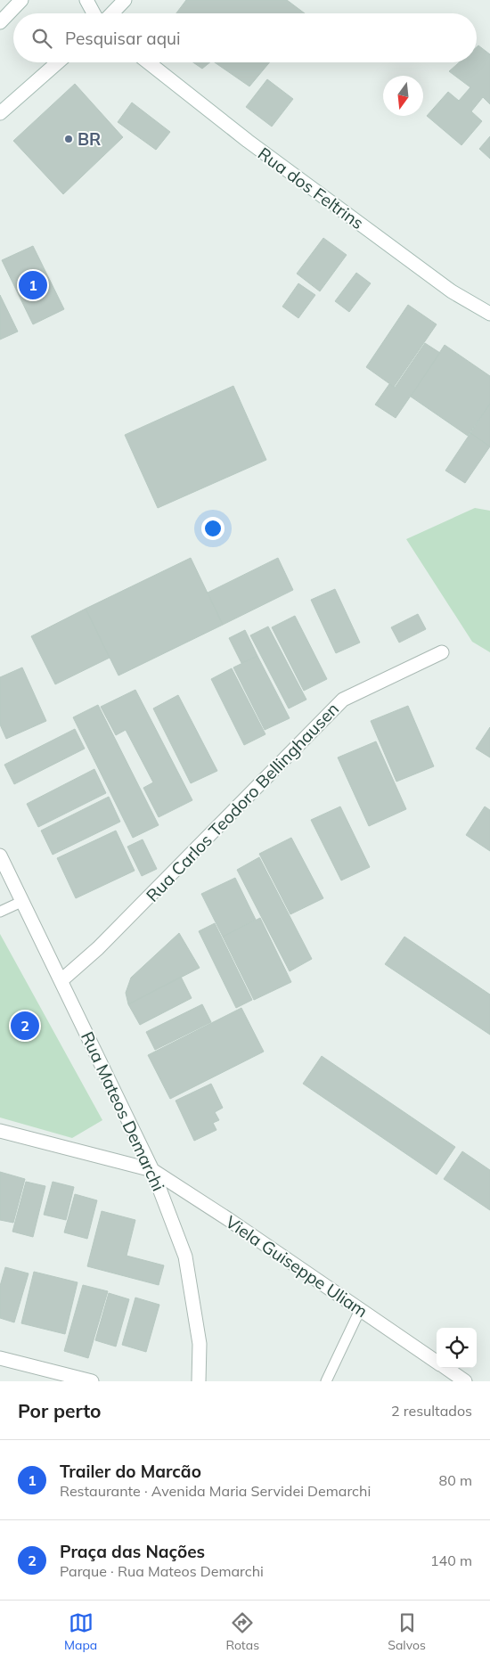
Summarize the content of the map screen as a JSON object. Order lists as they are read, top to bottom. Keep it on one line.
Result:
{"streets":{"street":["Rua dos Feltrins","Rua Carlos Teodoro Bellinghausen","Rua Mateos Demarchi","Viela Guiseppe Uliam"]},"crossings":[["Rua Carlos Teodoro Bellinghausen","Rua Mateos Demarchi"],["Rua Mateos Demarchi","Viela Guiseppe Uliam"]],"places":["BR"],"north":"bottom","page":{"search":"Pesquisar aqui","pins":["1","2"],"heading":["Por perto","2 resultados"],"list":[{"mark":"1","name":"Trailer do Marcão","note":"Restaurante · Avenida Maria Servidei Demarchi","value":"80 m"},{"mark":"2","name":"Praça das Nações","note":"Parque · Rua Mateos Demarchi","value":"140 m"}],"nav":["Mapa","Rotas","Salvos"]}}
